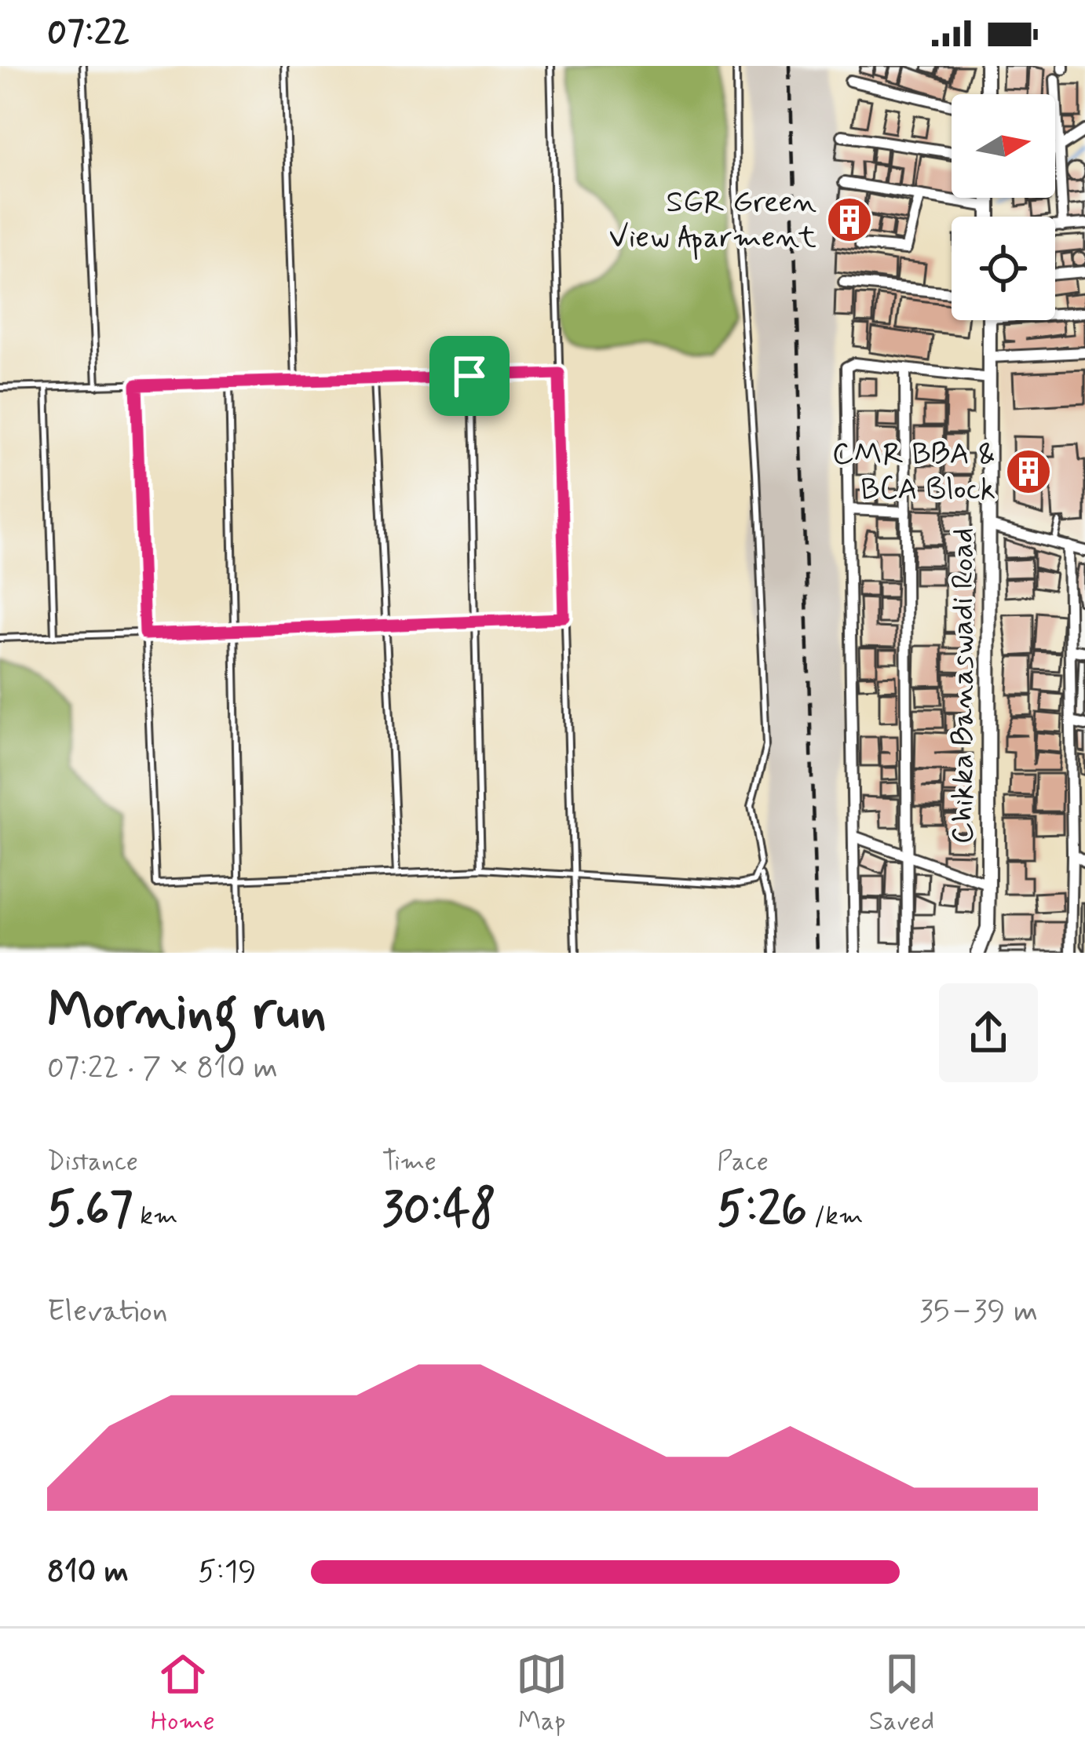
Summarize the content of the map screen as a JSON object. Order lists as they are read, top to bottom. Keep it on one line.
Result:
{"streets":{"main road":["Chikka Banaswadi Road"]},"places":{"building":["SGR Green View Aparment","CMR BBA & BCA Block"]},"north":"right","page":{"status":"07:22","heading":["Morning run","07:22 · 7 × 810 m"],"stats":[["Distance","5.67 km"],["Time","30:48"],["Pace","5:26 /km"]],"chart":["Elevation","35–39 m"],"list":[{"name":"810 m","note":"5:19"}],"tabs":["Home","Map","Saved"]}}
